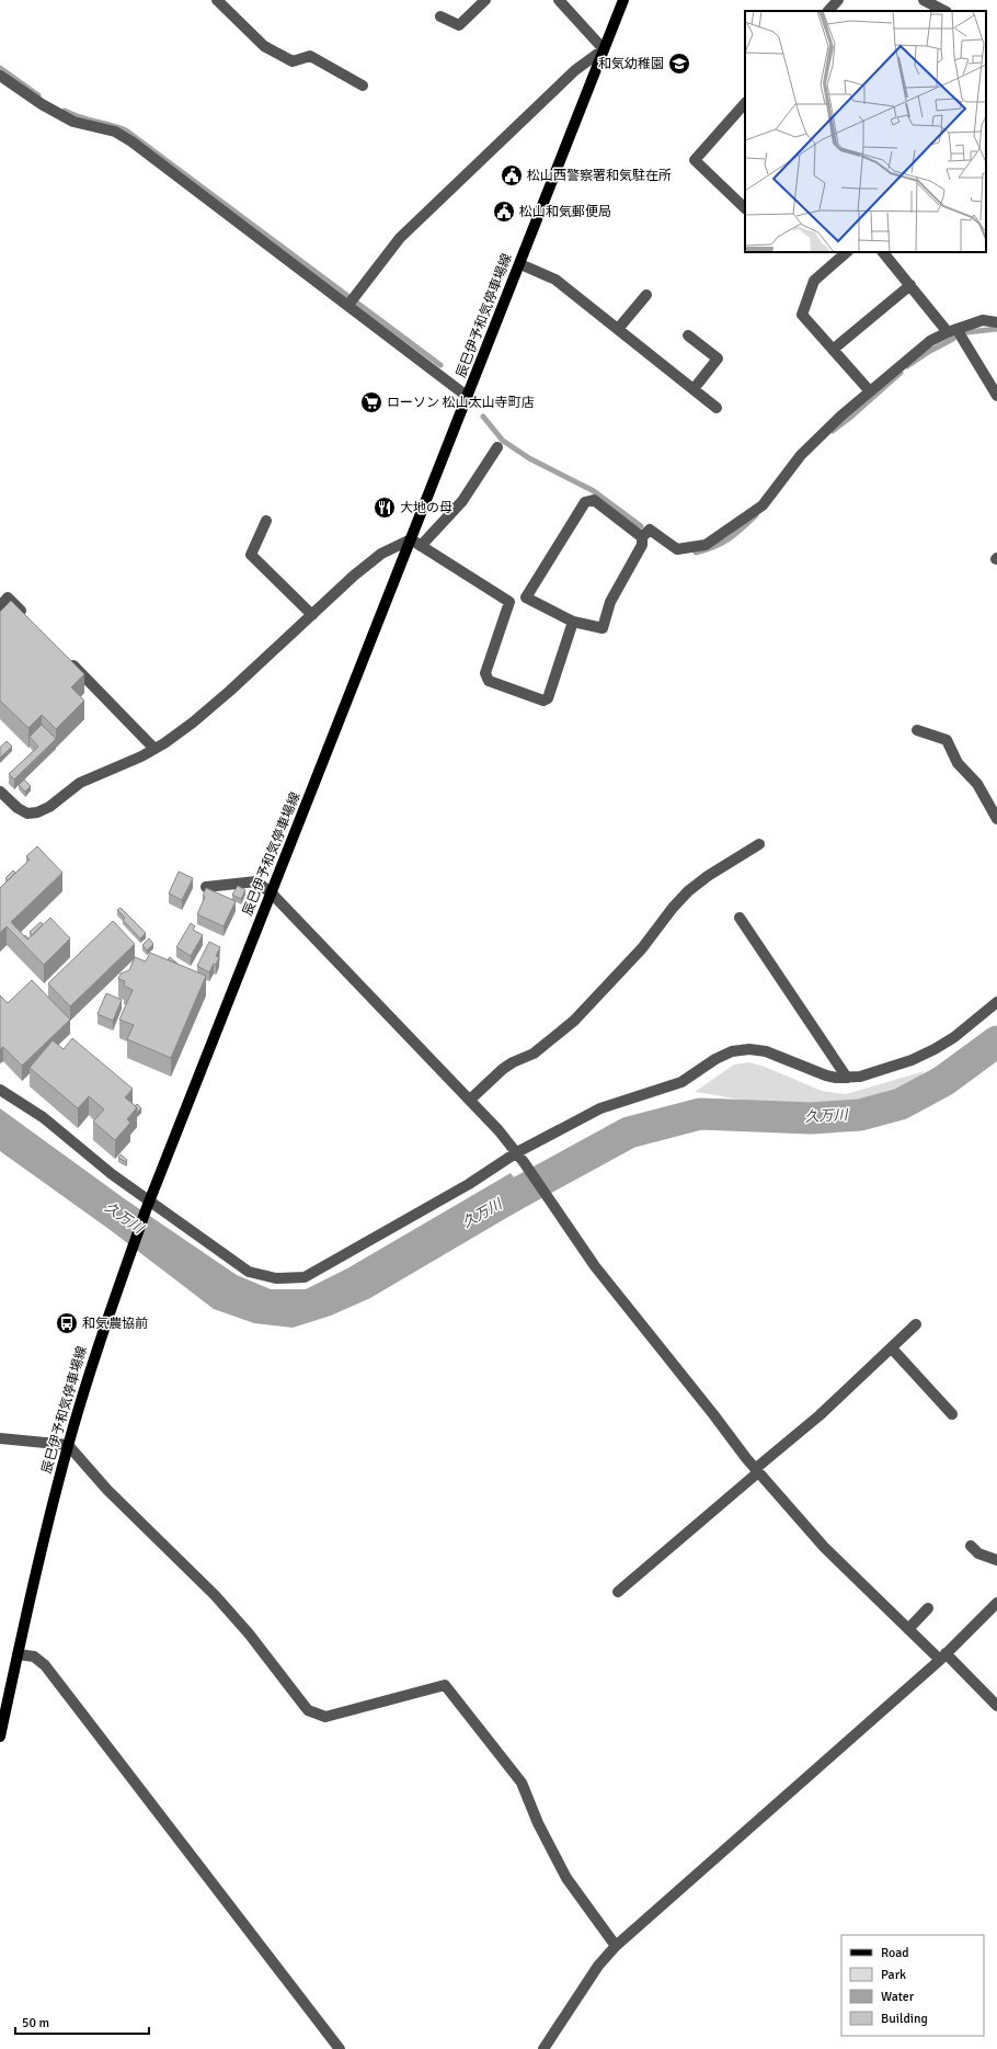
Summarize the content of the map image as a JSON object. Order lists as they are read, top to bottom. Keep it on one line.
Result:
{"streets":{"main road":["辰巳伊予和気停車場線"]},"water":["久万川"],"places":{"school or university":["和気幼稚園"],"public building":["松山西警察署和気駐在所","松山和気郵便局"],"supermarket":["ローソン 松山太山寺町店"],"restaurant":["大地の母"],"bus stop":["和気農協前"]},"legend":["Road","Park","Water","Building"],"scale_bar":"50 m"}
